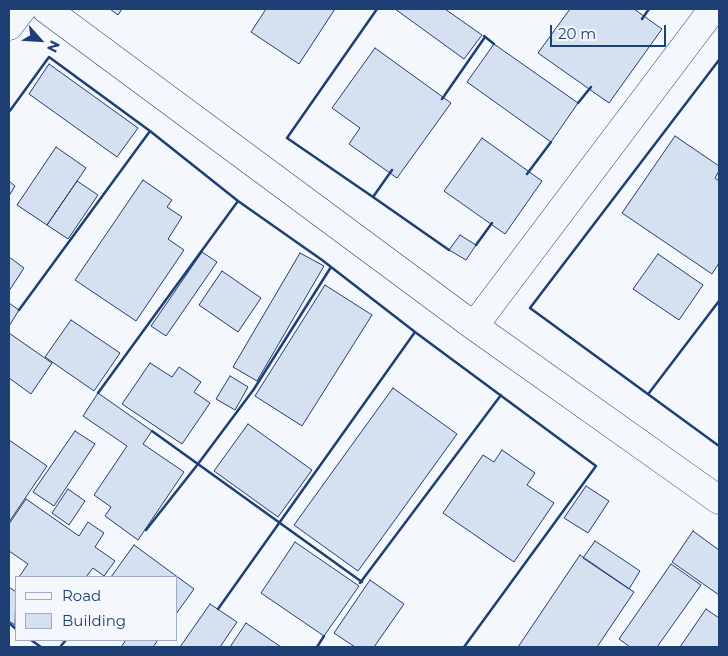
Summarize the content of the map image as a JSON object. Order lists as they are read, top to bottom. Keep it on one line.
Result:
{"legend":["Road","Building"],"scale_bar":"20 m","north":"bottom right"}
